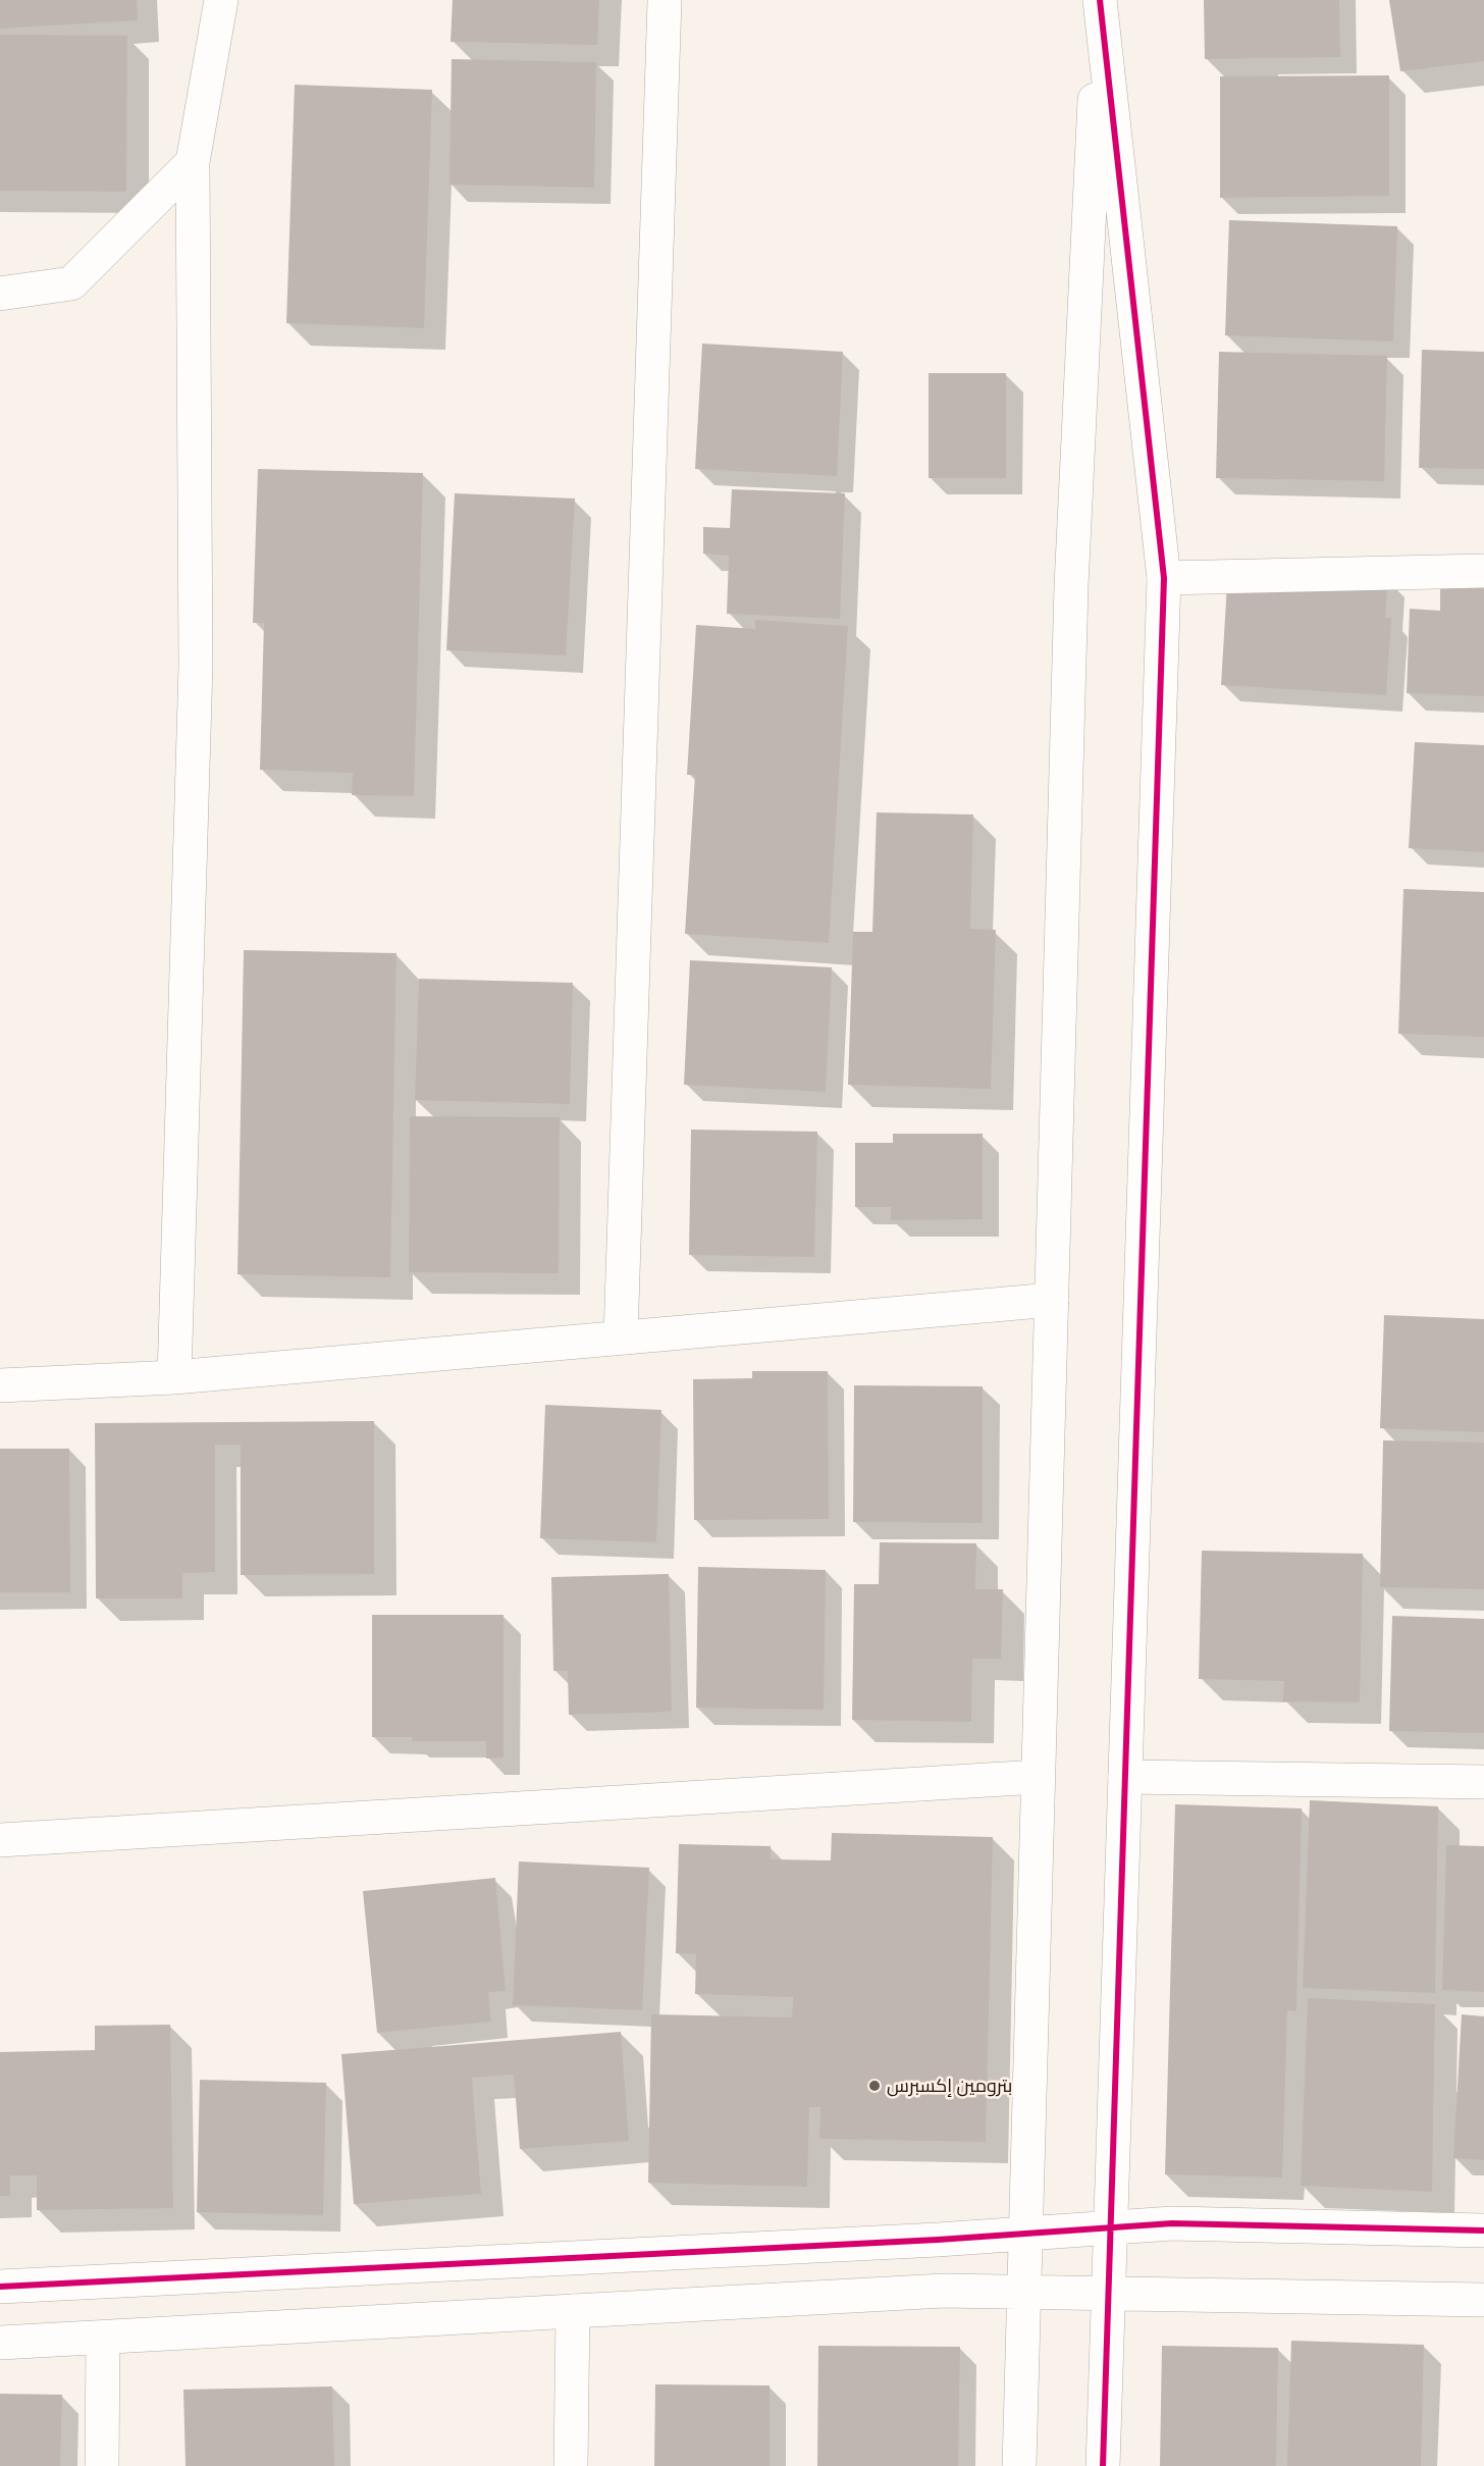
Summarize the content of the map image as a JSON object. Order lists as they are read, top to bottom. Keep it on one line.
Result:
{"places":["بترومين إكسبرس"]}
